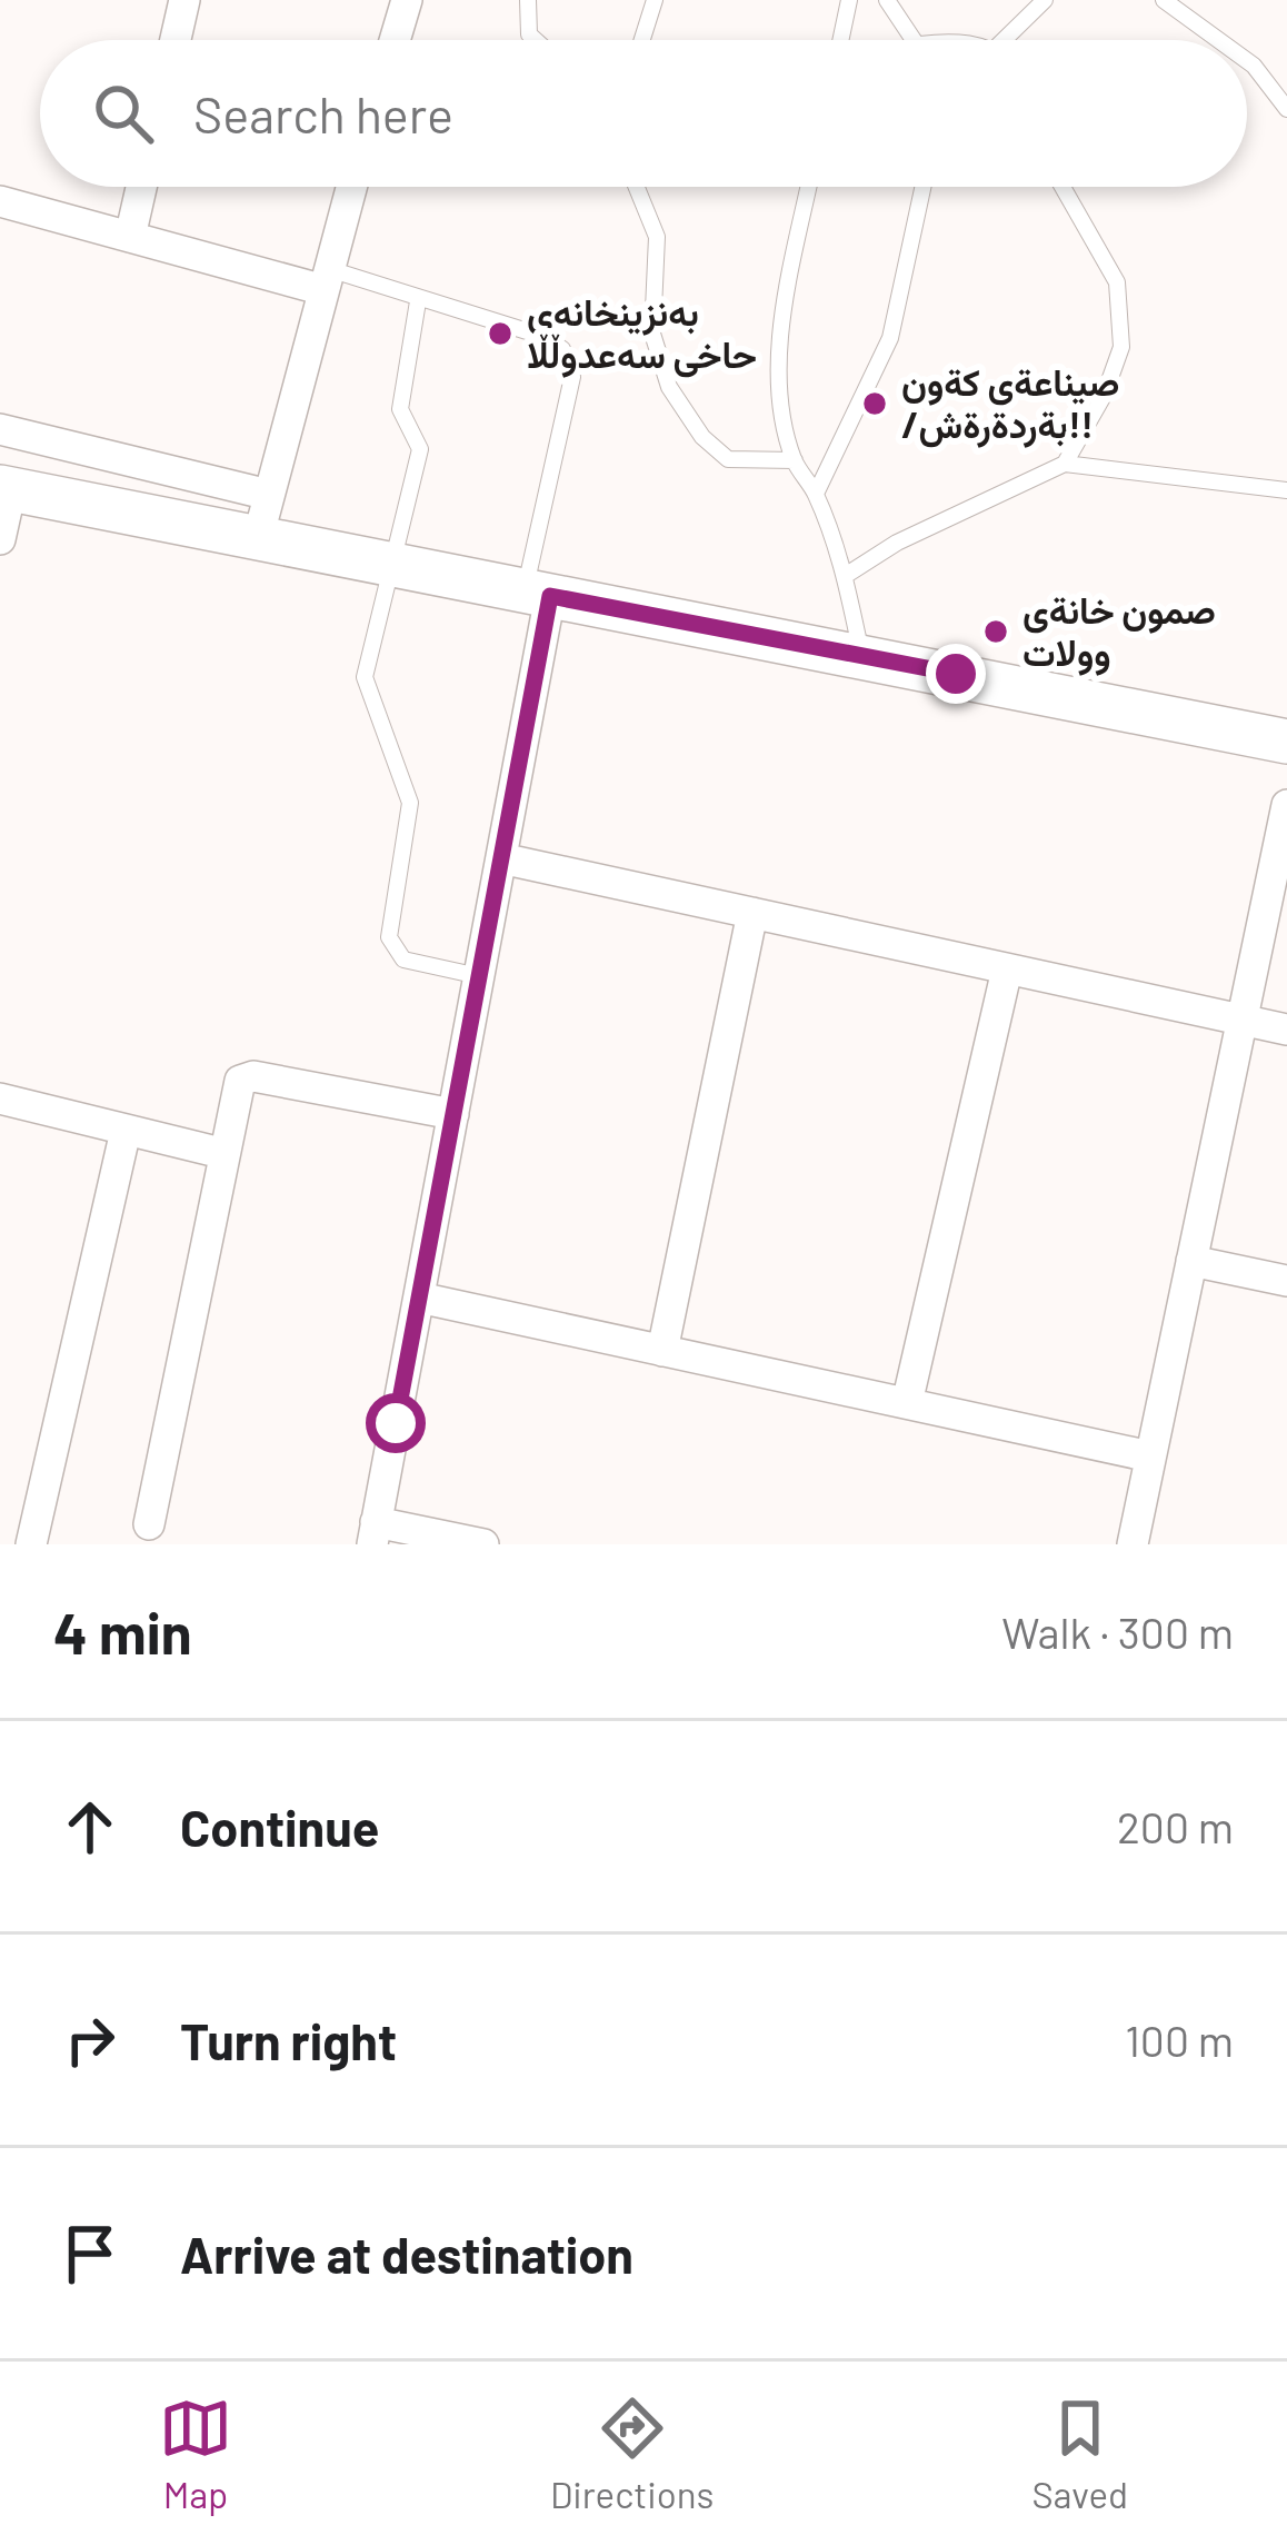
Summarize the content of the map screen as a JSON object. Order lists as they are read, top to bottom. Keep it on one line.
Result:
{"places":["بەنزینخانەی حاخی سەعدوڵڵا","صيناعةى كةون /بةردةرةش!!","صمون خانةی وولات"],"page":{"search":"Search here","heading":["4 min","Walk · 300 m"],"list":[["Continue","200 m"],["Turn right","100 m"],"Arrive at destination"],"nav":["Map","Directions","Saved"]}}
